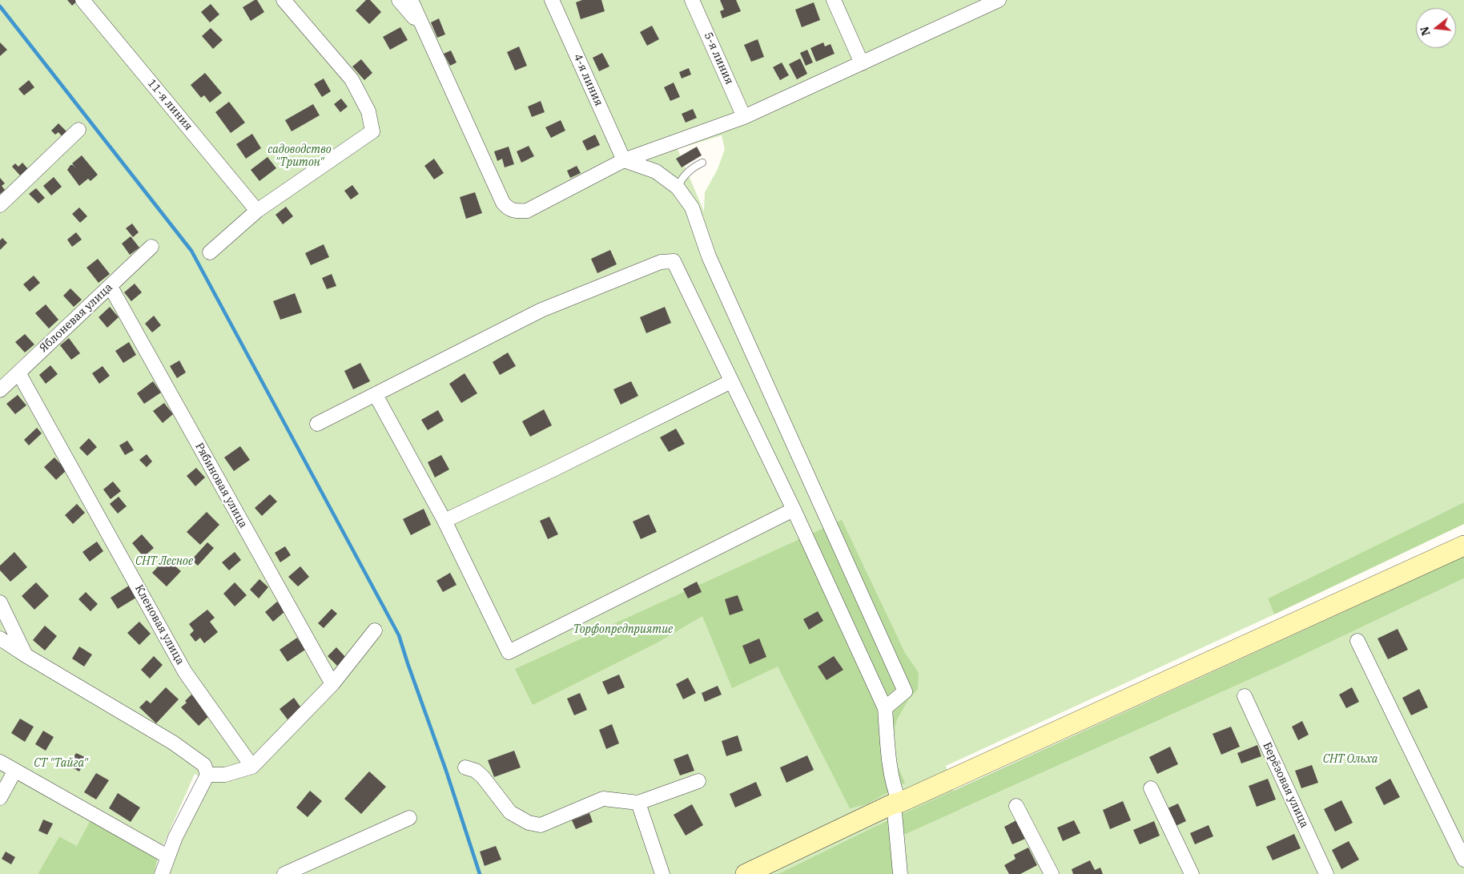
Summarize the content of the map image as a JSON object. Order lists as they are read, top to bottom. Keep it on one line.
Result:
{"streets":{"street":["5-я линия","4-я линия","11-я линия","Яблоневая улица","Рябиновая улица","Кленовая улица","Берёзовая улица"]},"crossings":[["Яблоневая улица","Рябиновая улица"],["Яблоневая улица","Кленовая улица"]],"parks":["садоводство \"Тритон\"","СНТ Лесное","Торфопредприятие","СНТ Ольха","СТ \"Тайга\""],"north":"left"}
